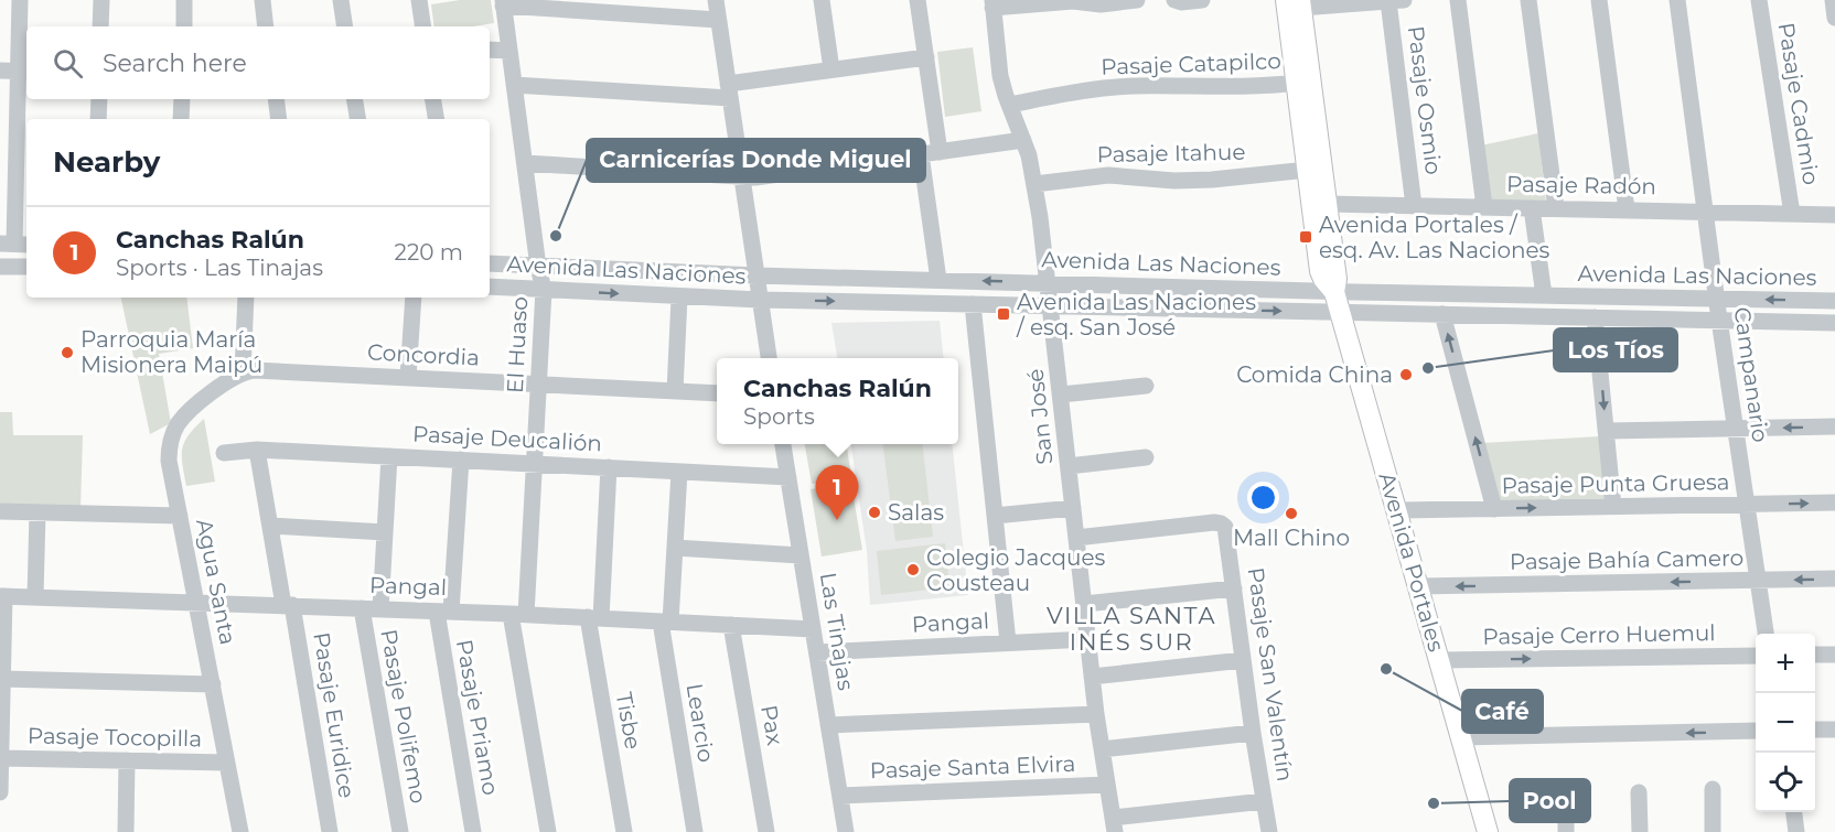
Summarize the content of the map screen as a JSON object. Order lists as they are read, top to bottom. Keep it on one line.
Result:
{"streets":{"main road":["Avenida Portales"],"street":["Pasaje Catapilco","Pasaje Osmio","Pasaje Cadmio","Pasaje Itahue","Pasaje Radón","Avenida Las Naciones","El Huaso","Concordia","Campanario","San José","Pasaje Deucalión","Pasaje Punta Gruesa","Pasaje Bahía Camero","Agua Santa","Pangal","Las Tinajas","Pasaje Cerro Huemul","Pasaje San Valentín","Pasaje Euridice","Pasaje Polifemo","Pasaje Priamo","Tisbe","Learcio","Pax","Pasaje Tocopilla","Pasaje Santa Elvira"]},"crossings":[["Pasaje Catapilco","San José"],["Pasaje Catapilco","Avenida Portales"],["Pasaje Osmio","Pasaje Radón"],["Pasaje Cadmio","Pasaje Radón"],["Pasaje Itahue","San José"],["Pasaje Itahue","Avenida Portales"],["Pasaje Radón","Campanario"],["Pasaje Radón","Avenida Portales"],["Avenida Las Naciones","El Huaso"],["Avenida Las Naciones","Campanario"],["Avenida Las Naciones","San José"],["Avenida Las Naciones","Avenida Portales"],["El Huaso","Concordia"],["El Huaso","Pasaje Deucalión"],["El Huaso","Pangal"],["Concordia","Agua Santa"],["Campanario","Pasaje Punta Gruesa"],["Campanario","Pasaje Bahía Camero"],["San José","Pangal"],["San José","Pasaje San Valentín"],["San José","Pasaje Santa Elvira"],["Pasaje Deucalión","Las Tinajas"],["Pasaje Deucalión","Pasaje Euridice"],["Pasaje Deucalión","Pasaje Polifemo"],["Pasaje Deucalión","Pasaje Priamo"],["Pasaje Deucalión","Tisbe"],["Pasaje Deucalión","Learcio"],["Pasaje Punta Gruesa","Avenida Portales"],["Pasaje Bahía Camero","Avenida Portales"],["Avenida Portales","Pasaje Cerro Huemul"],["Agua Santa","Pangal"],["Agua Santa","Pasaje Tocopilla"],["Pangal","Las Tinajas"],["Pangal","Pasaje Euridice"],["Pangal","Pasaje Polifemo"],["Pangal","Pasaje Priamo"],["Pangal","Tisbe"],["Pangal","Learcio"],["Pangal","Pax"],["Las Tinajas","Pasaje Santa Elvira"],["Pasaje San Valentín","Pasaje Santa Elvira"]],"one_way":["Pasaje Bahía Camero"],"districts":["VILLA SANTA INÉS SUR"],"places":{"other":["Carnicerías Donde Miguel","Parroquia María Misionera Maipú","Los Tíos","Comida China","Salas","Mall Chino","Colegio Jacques Cousteau","Café","Pool"],"transit":["Avenida Portales / esq. Av. Las Naciones","Avenida Las Naciones / esq. San José"]},"page":{"search":"Search here","heading":"Nearby","list":[{"mark":"1","name":"Canchas Ralún","note":"Sports · Las Tinajas","value":"220 m"}],"popup":["Canchas Ralún","Sports"],"pins":"1","map_buttons":["+","−"]}}
